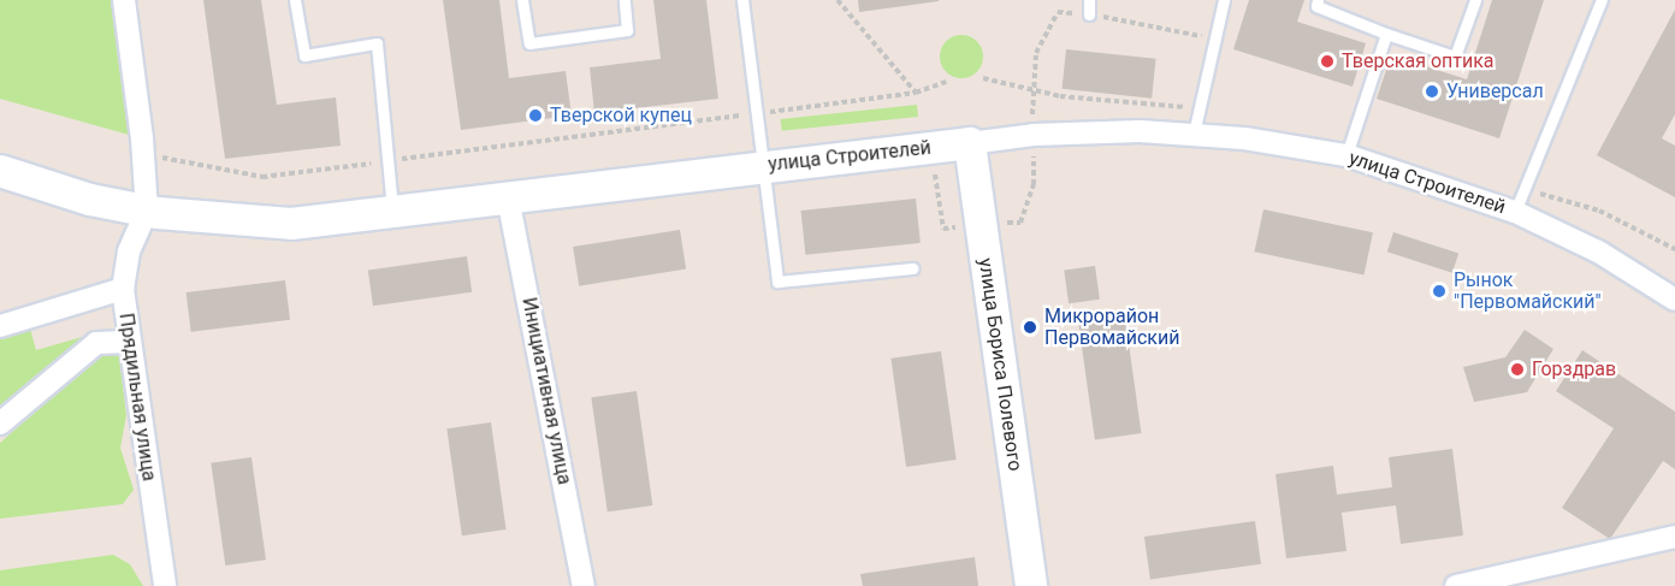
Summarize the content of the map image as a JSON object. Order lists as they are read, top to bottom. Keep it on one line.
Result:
{"streets":{"main road":["улица Строителей","улица Бориса Полевого"],"street":["Инициативная улица","Прядильная улица"]},"crossings":[["улица Строителей","улица Бориса Полевого"],["улица Строителей","Инициативная улица"],["улица Строителей","Прядильная улица"]],"places":["Тверская оптика","Универсал","Тверской купец","Рынок \"Первомайский\"","Микрорайон Первомайский","Горздрав"]}
